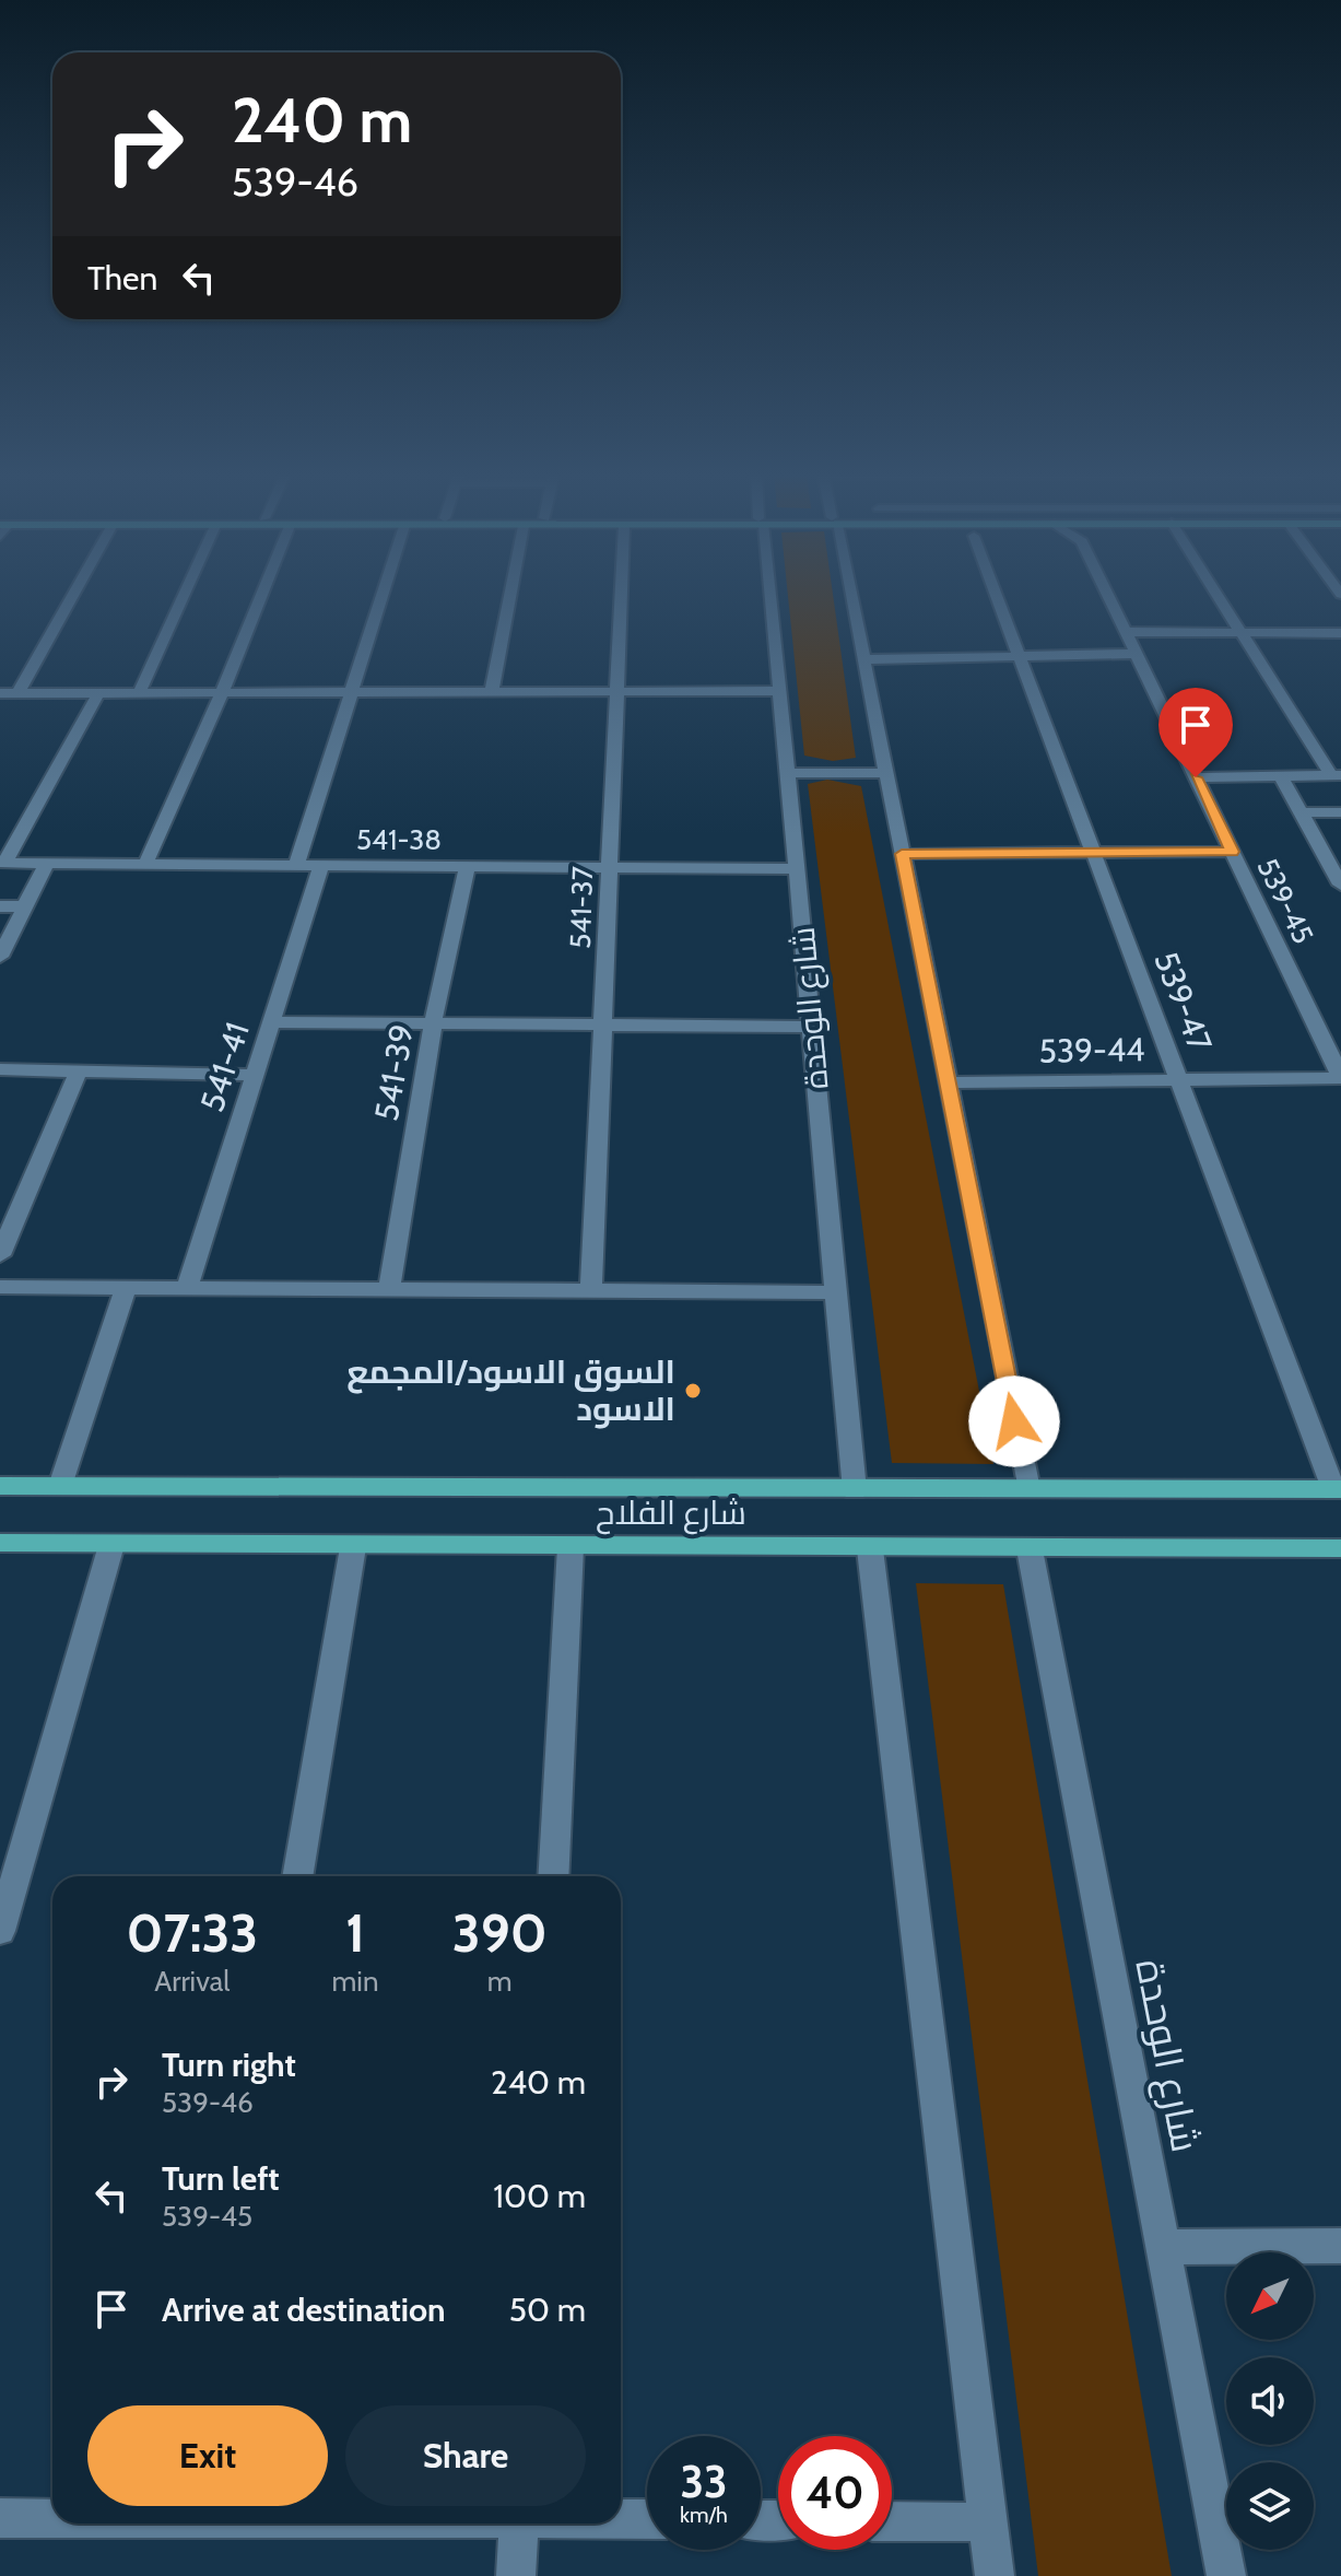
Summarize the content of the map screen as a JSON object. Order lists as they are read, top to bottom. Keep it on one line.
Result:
{"streets":{"main road":["شارع الفلاح"],"street":["541-38","539-45","541-37","539-47","شارع الوحدة","539-44","541-41","541-39"]},"crossings":[["541-38","541-37"],["541-38","شارع الوحدة"],["541-38","541-41"],["541-38","541-39"],["539-45","539-44"],["539-47","539-44"],["539-47","شارع الفلاح"],["شارع الوحدة","شارع الفلاح"]],"places":["السوق الاسود/المجمع الاسود"],"north":"bottom left","page":{"turn":["240 m","539-46"],"then":"Then","eta":["07:33","Arrival","1","min","390","m"],"list":[{"name":"Turn right","note":"539-46","value":"240 m"},{"name":"Turn left","note":"539-45","value":"100 m"},{"name":"Arrive at destination","value":"50 m"}],"buttons":["Exit","Share"],"speed":"33 km/h","limit":"40"}}
